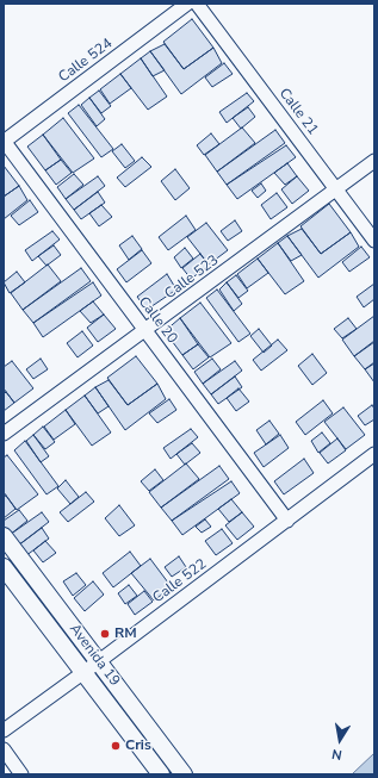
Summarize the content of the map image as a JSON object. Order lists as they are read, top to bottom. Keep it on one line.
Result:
{"streets":{"main road":["Avenida 19"],"street":["Calle 524","Calle 21","Calle 523","Calle 20","Calle 522"]},"crossings":[["Calle 524","Calle 20"],["Calle 21","Calle 523"],["Calle 523","Calle 20"],["Calle 20","Calle 522"],["Calle 522","Avenida 19"]],"places":["RM","Cris"],"north":"bottom"}
